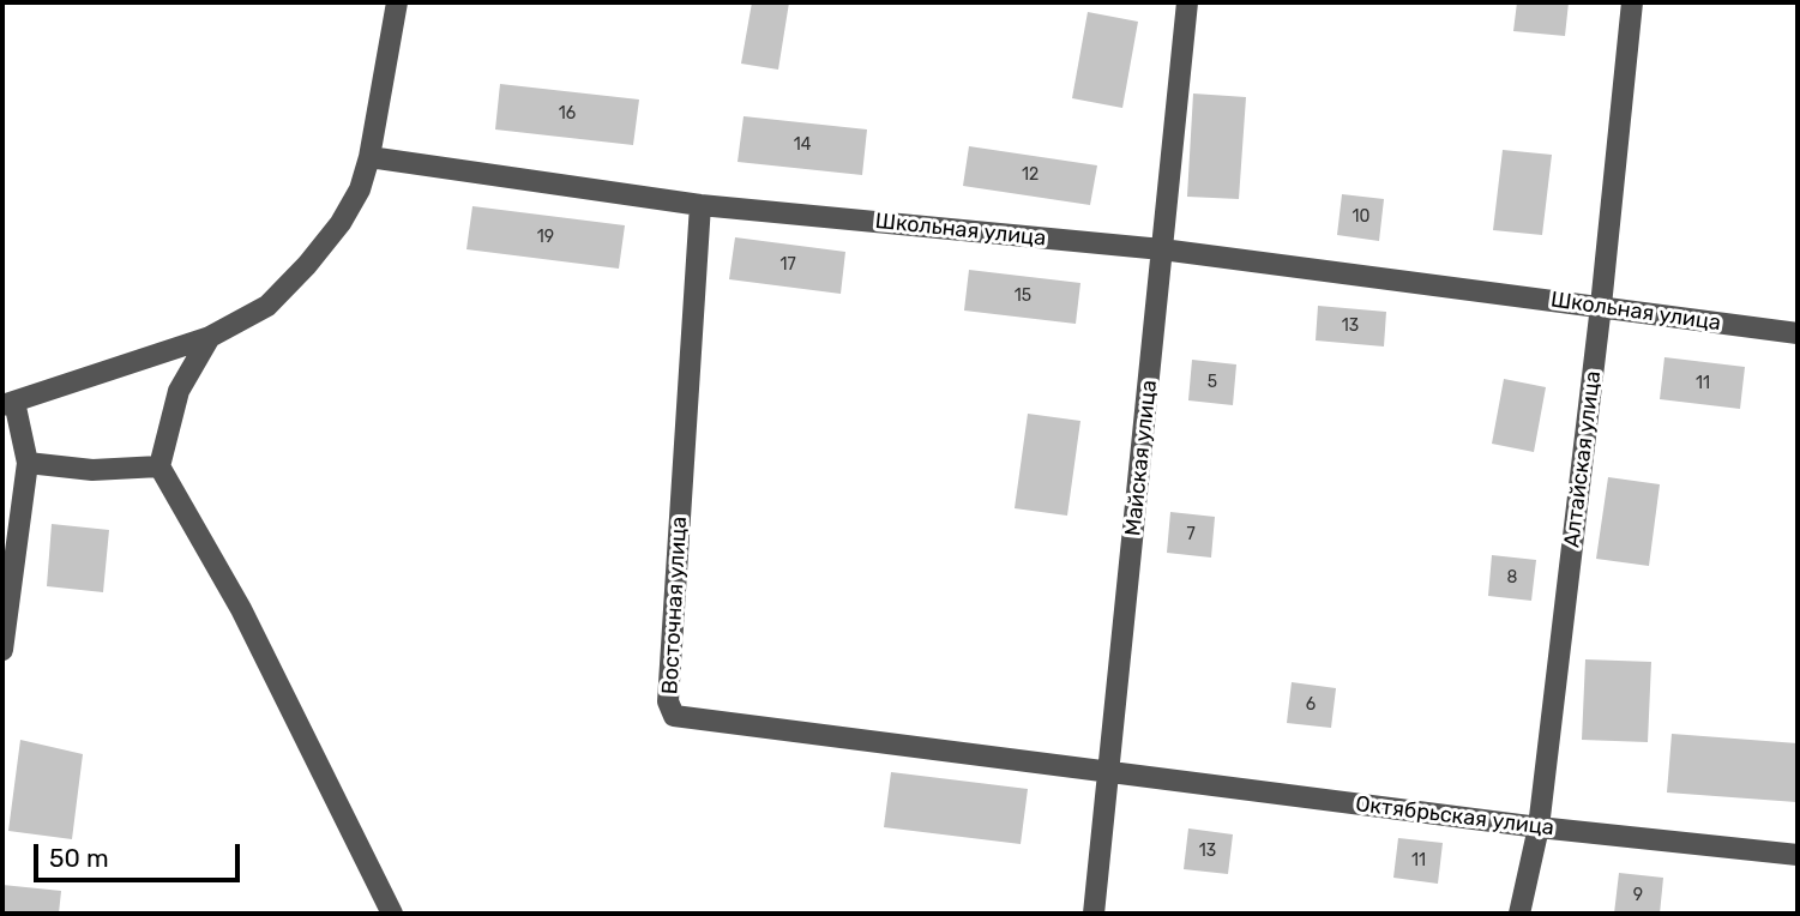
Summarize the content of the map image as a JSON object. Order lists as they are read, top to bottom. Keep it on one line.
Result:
{"streets":{"street":["Школьная улица","Майская улица","Алтайская улица","Восточная улица","Октябрьская улица"]},"crossings":[["Школьная улица","Майская улица"],["Школьная улица","Алтайская улица"],["Школьная улица","Восточная улица"],["Майская улица","Восточная улица"],["Майская улица","Октябрьская улица"],["Алтайская улица","Октябрьская улица"],["Восточная улица","Октябрьская улица"]],"house_numbers":["16","14","12","10","19","17","15","13","5","11","7","8","6","13","11","9"],"scale_bar":"50 m"}
